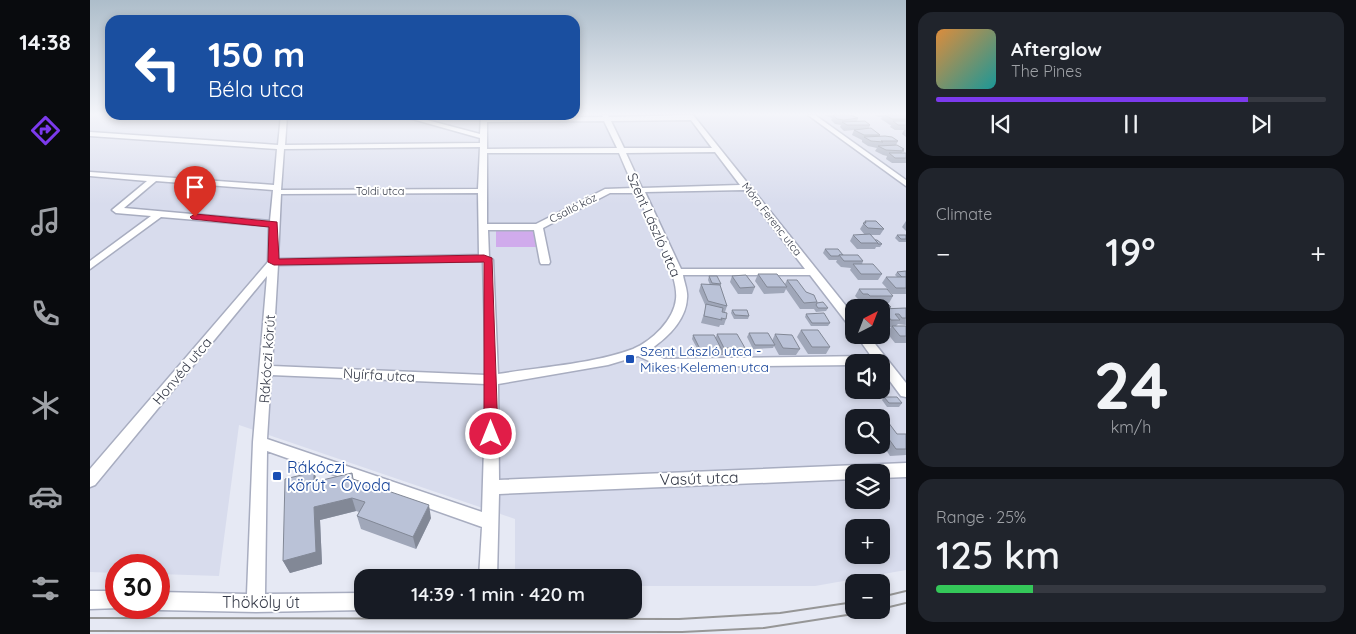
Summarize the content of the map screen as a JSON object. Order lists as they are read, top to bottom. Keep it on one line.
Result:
{"streets":{"street":["Toldi utca","Csalló köz","Móra Ferenc utca","Szent László utca","Rákóczi körút","Honvéd utca","Nyírfa utca","Vasút utca","Thököly út"]},"crossings":[["Toldi utca","Rákóczi körút"],["Csalló köz","Móra Ferenc utca"],["Csalló köz","Szent László utca"],["Szent László utca","Nyírfa utca"],["Rákóczi körút","Honvéd utca"],["Rákóczi körút","Nyírfa utca"],["Rákóczi körút","Thököly út"]],"places":{"transit":["Szent László utca - Mikes Kelemen utca","Rákóczi körút - Óvoda"]},"north":"top right","page":{"tabs":"14:38","turn":["150 m","Béla utca"],"song":["Afterglow","The Pines"],"tile":["Climate",["24","km/h"],["Range · 25%","125 km"]],"heat":["−","19°","+"],"map_buttons":["+","−"],"limit":"30","trip":"14:39 · 1 min · 420 m"}}
